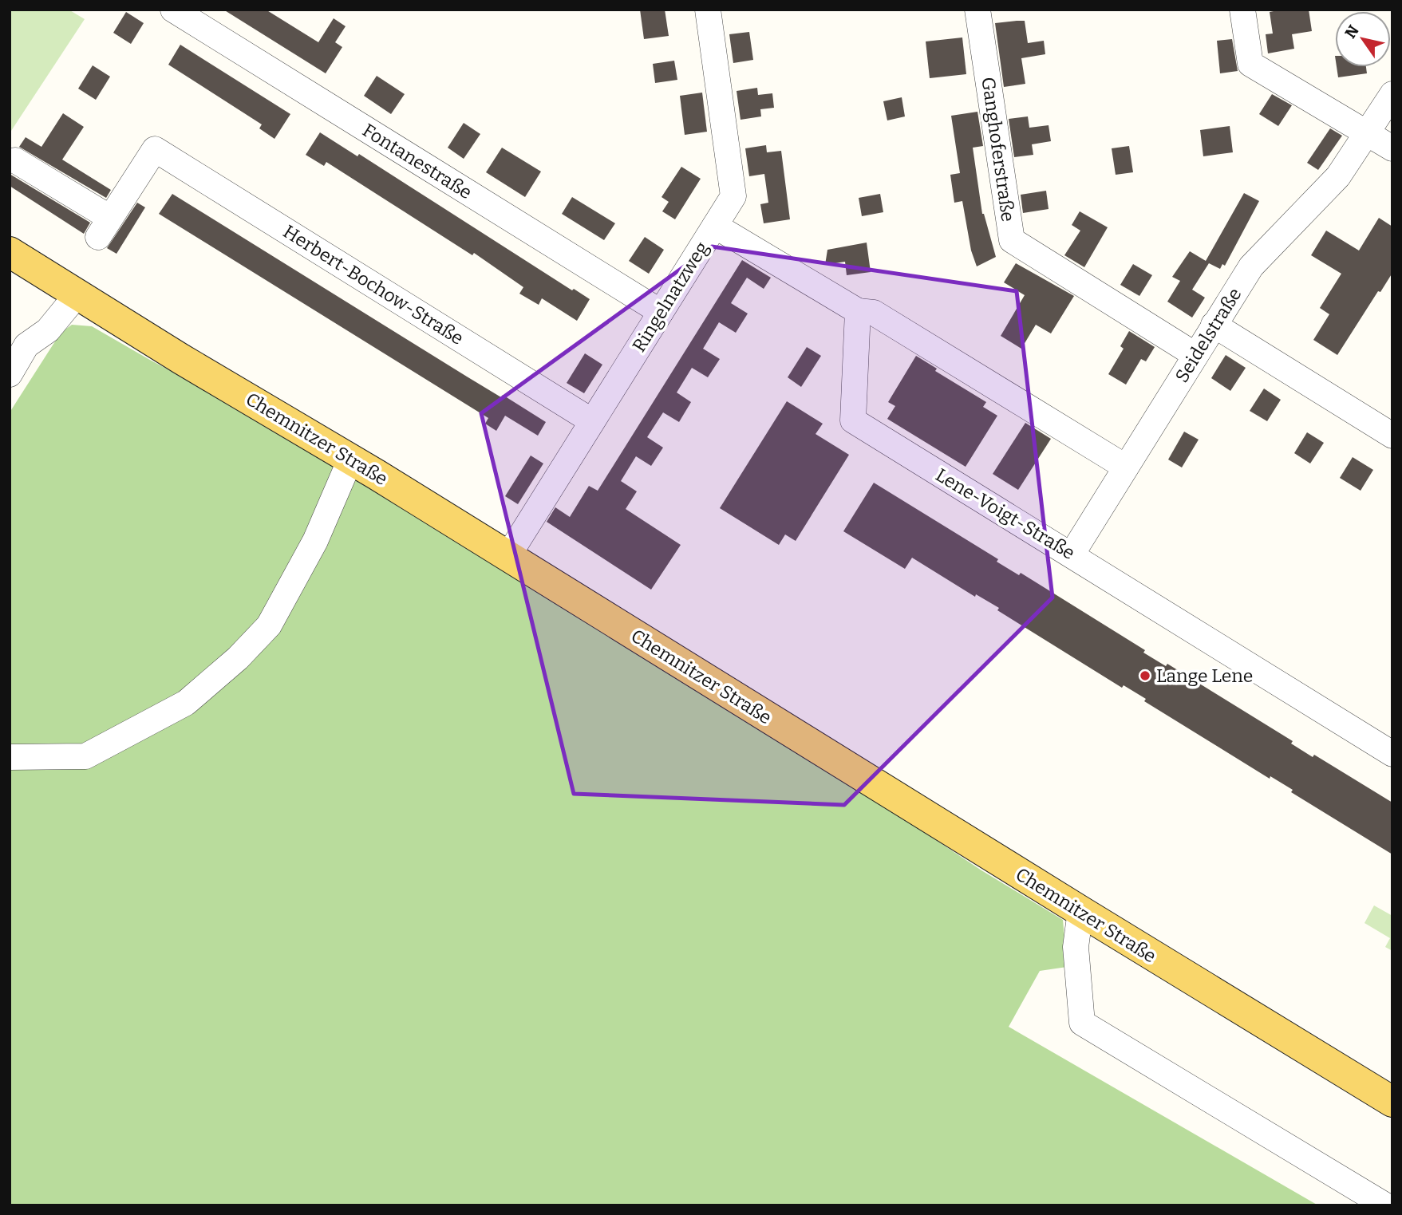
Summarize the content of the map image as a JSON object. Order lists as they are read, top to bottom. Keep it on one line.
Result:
{"streets":{"main road":["Chemnitzer Straße"],"street":["Ganghoferstraße","Fontanestraße","Herbert-Bochow-Straße","Ringelnatzweg","Seidelstraße","Lene-Voigt-Straße"]},"crossings":[["Ganghoferstraße","Seidelstraße"],["Fontanestraße","Ringelnatzweg"],["Herbert-Bochow-Straße","Ringelnatzweg"],["Ringelnatzweg","Chemnitzer Straße"],["Seidelstraße","Lene-Voigt-Straße"]],"places":["Lange Lene"],"north":"top left"}
